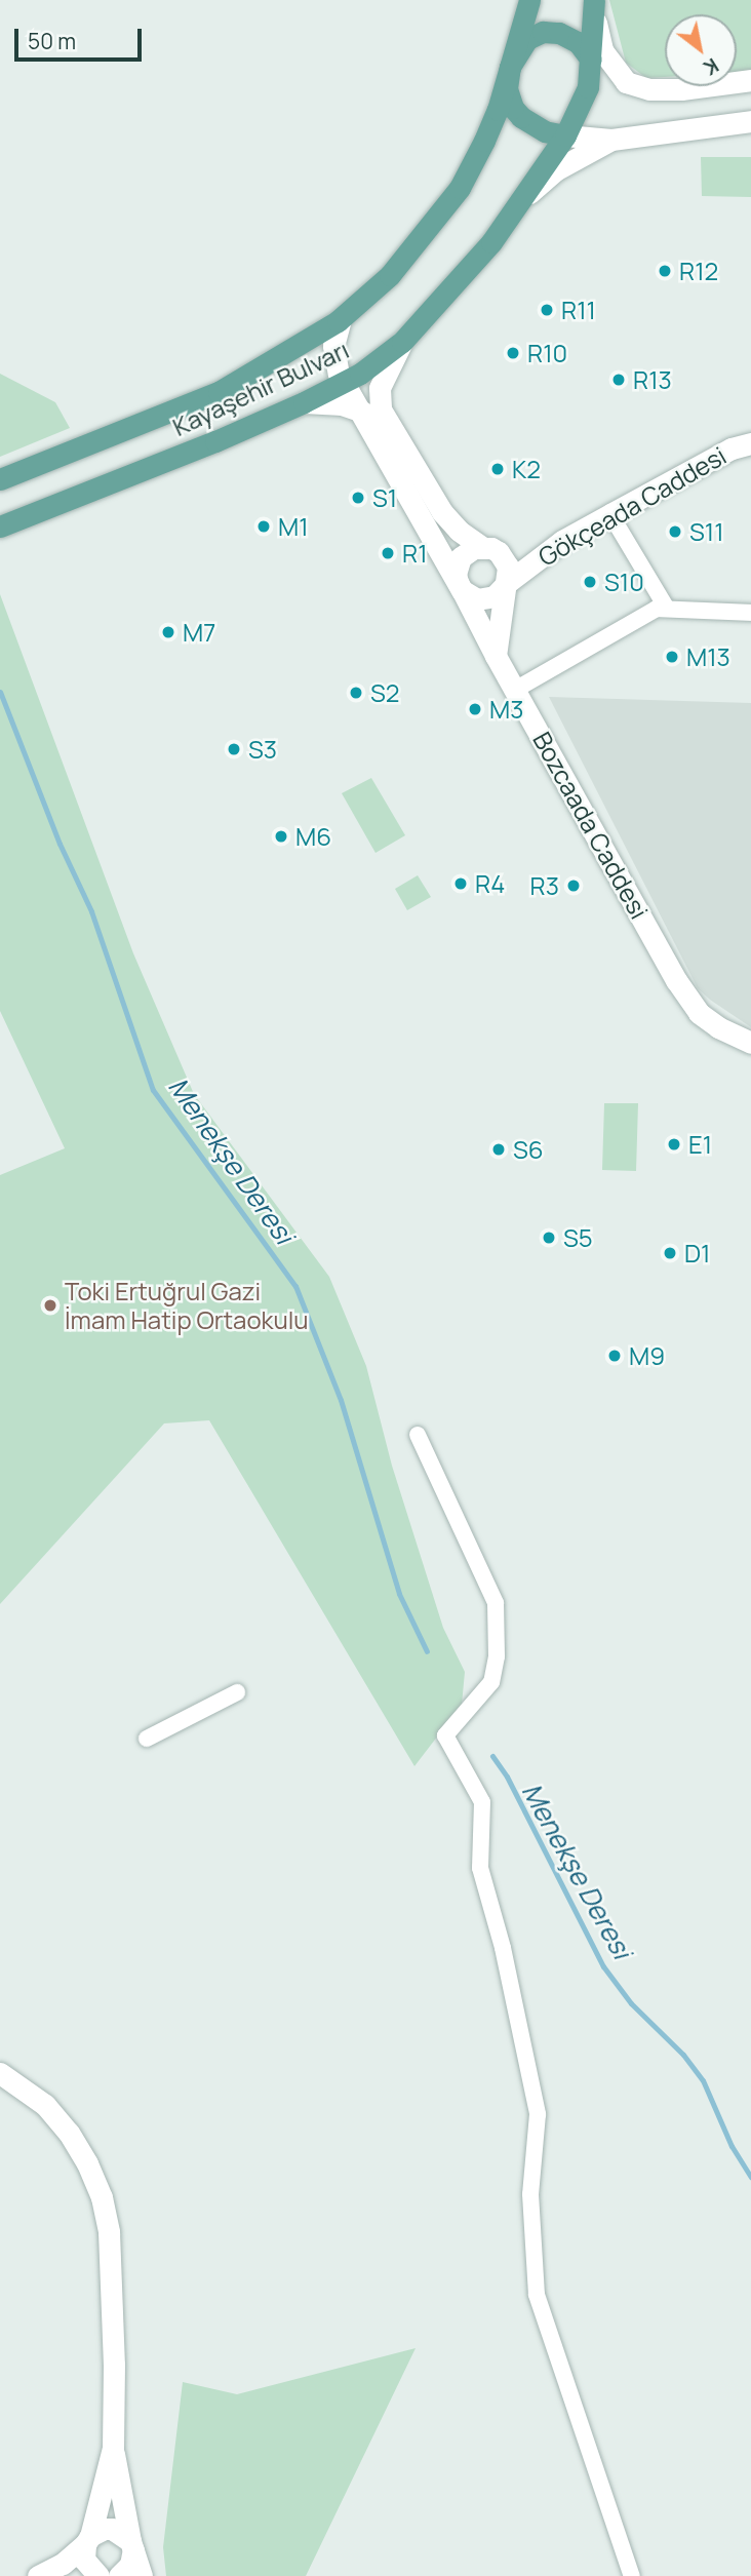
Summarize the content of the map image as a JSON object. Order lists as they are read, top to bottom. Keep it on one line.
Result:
{"streets":{"main road":["Kayaşehir Bulvarı"],"street":["Gökçeada Caddesi","Bozcaada Caddesi"]},"crossings":[["Kayaşehir Bulvarı","Bozcaada Caddesi"],["Gökçeada Caddesi","Bozcaada Caddesi"]],"water":["Menekşe Deresi"],"places":["R12","R11","R10","R13","K2","S1","M1","S11","R1","S10","M7","M13","S2","M3","S3","M6","R4","R3","E1","S6","S5","D1","Toki Ertuğrul Gazi İmam Hatip Ortaokulu","M9"],"scale_bar":"50 m","north":"bottom right"}
